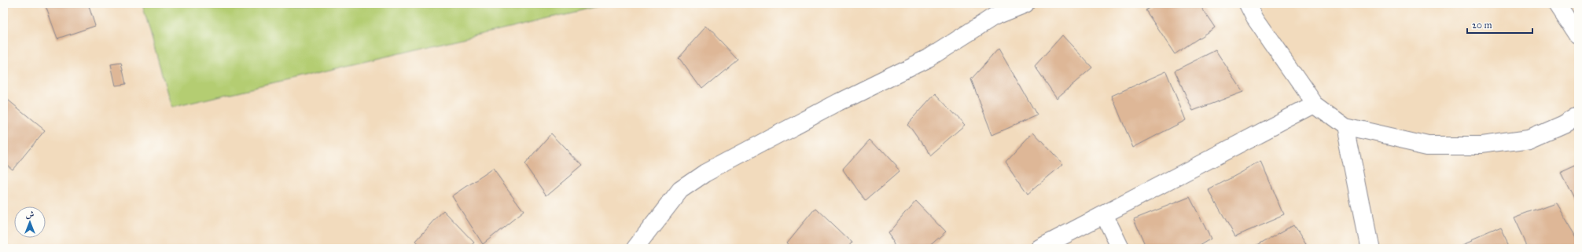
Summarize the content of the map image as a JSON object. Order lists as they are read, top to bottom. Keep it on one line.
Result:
{"scale_bar":"20 m","north":"top"}
